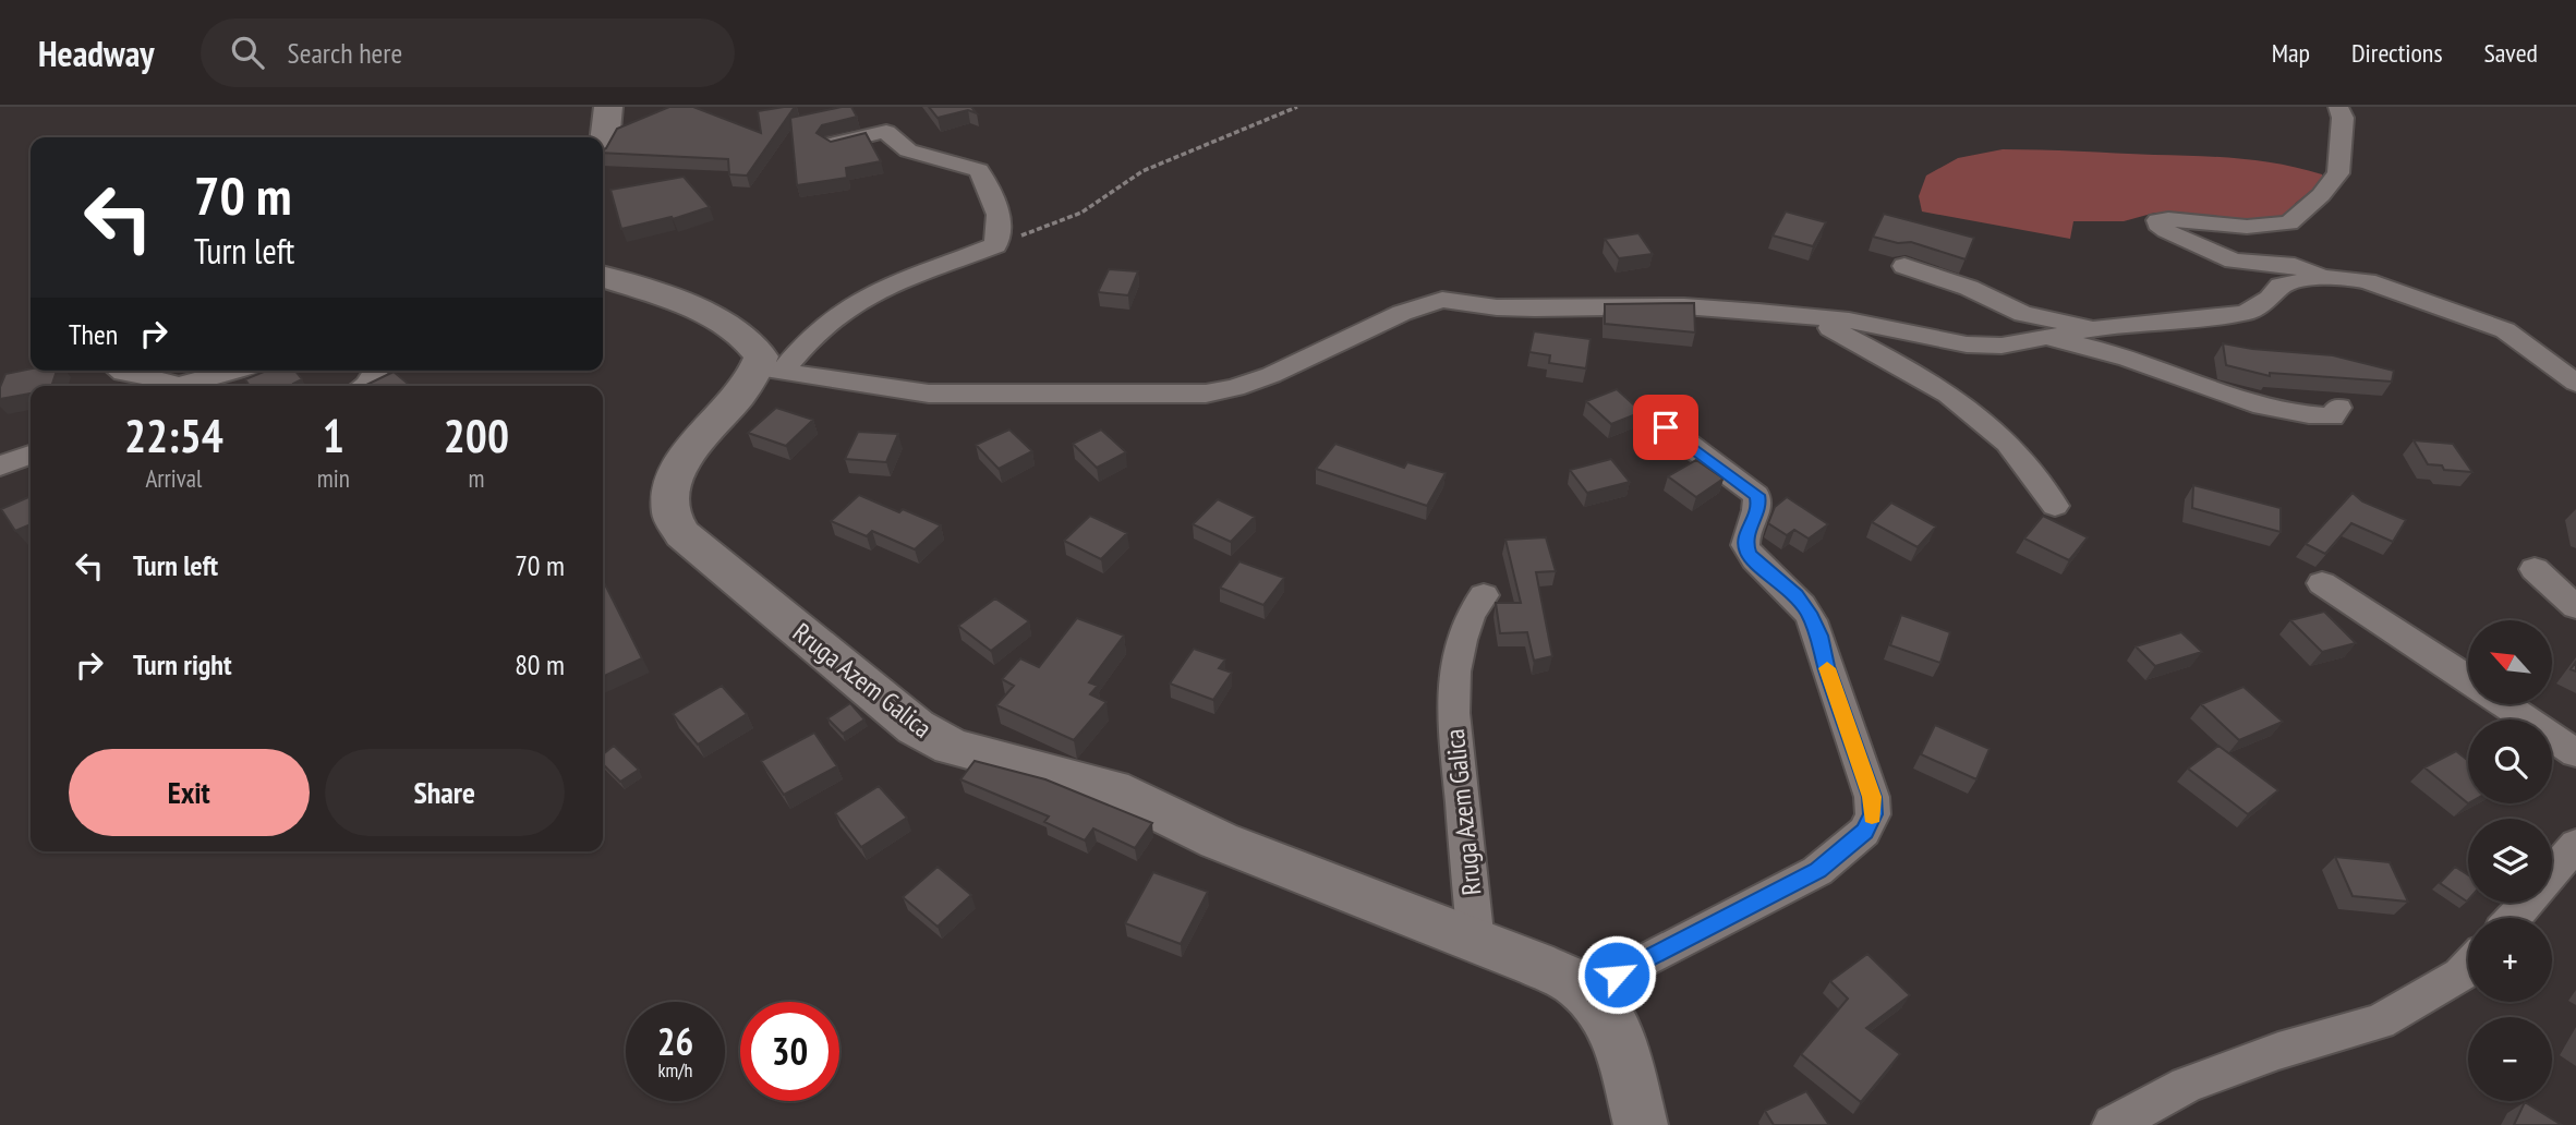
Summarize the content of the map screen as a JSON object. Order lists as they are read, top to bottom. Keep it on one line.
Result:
{"streets":{"street":["Rruga Azem Galica"]},"north":"top left","page":{"header":"Headway","search":"Search here","nav":["Map","Directions","Saved"],"turn":["70 m","Turn left"],"then":"Then","eta":["22:54","Arrival","1","min","200","m"],"list":[{"name":"Turn left","value":"70 m"},{"name":"Turn right","value":"80 m"}],"map_buttons":["+","−"],"buttons":["Exit","Share"],"speed":"26 km/h","limit":"30"}}
